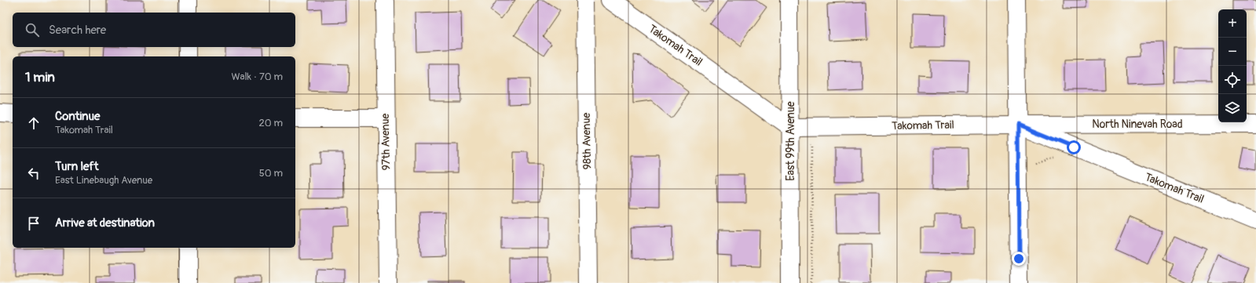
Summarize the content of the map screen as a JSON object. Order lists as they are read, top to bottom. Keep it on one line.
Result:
{"streets":{"street":["Takomah Trail","North Ninevah Road","98th Avenue","East 99th Avenue","97th Avenue"]},"crossings":[["Takomah Trail","North Ninevah Road"],["Takomah Trail","East 99th Avenue"]],"page":{"map_buttons":["+","−"],"search":"Search here","heading":["1 min","Walk · 70 m"],"list":[["Continue","Takomah Trail","20 m"],["Turn left","East Linebaugh Avenue","50 m"],"Arrive at destination"]}}
